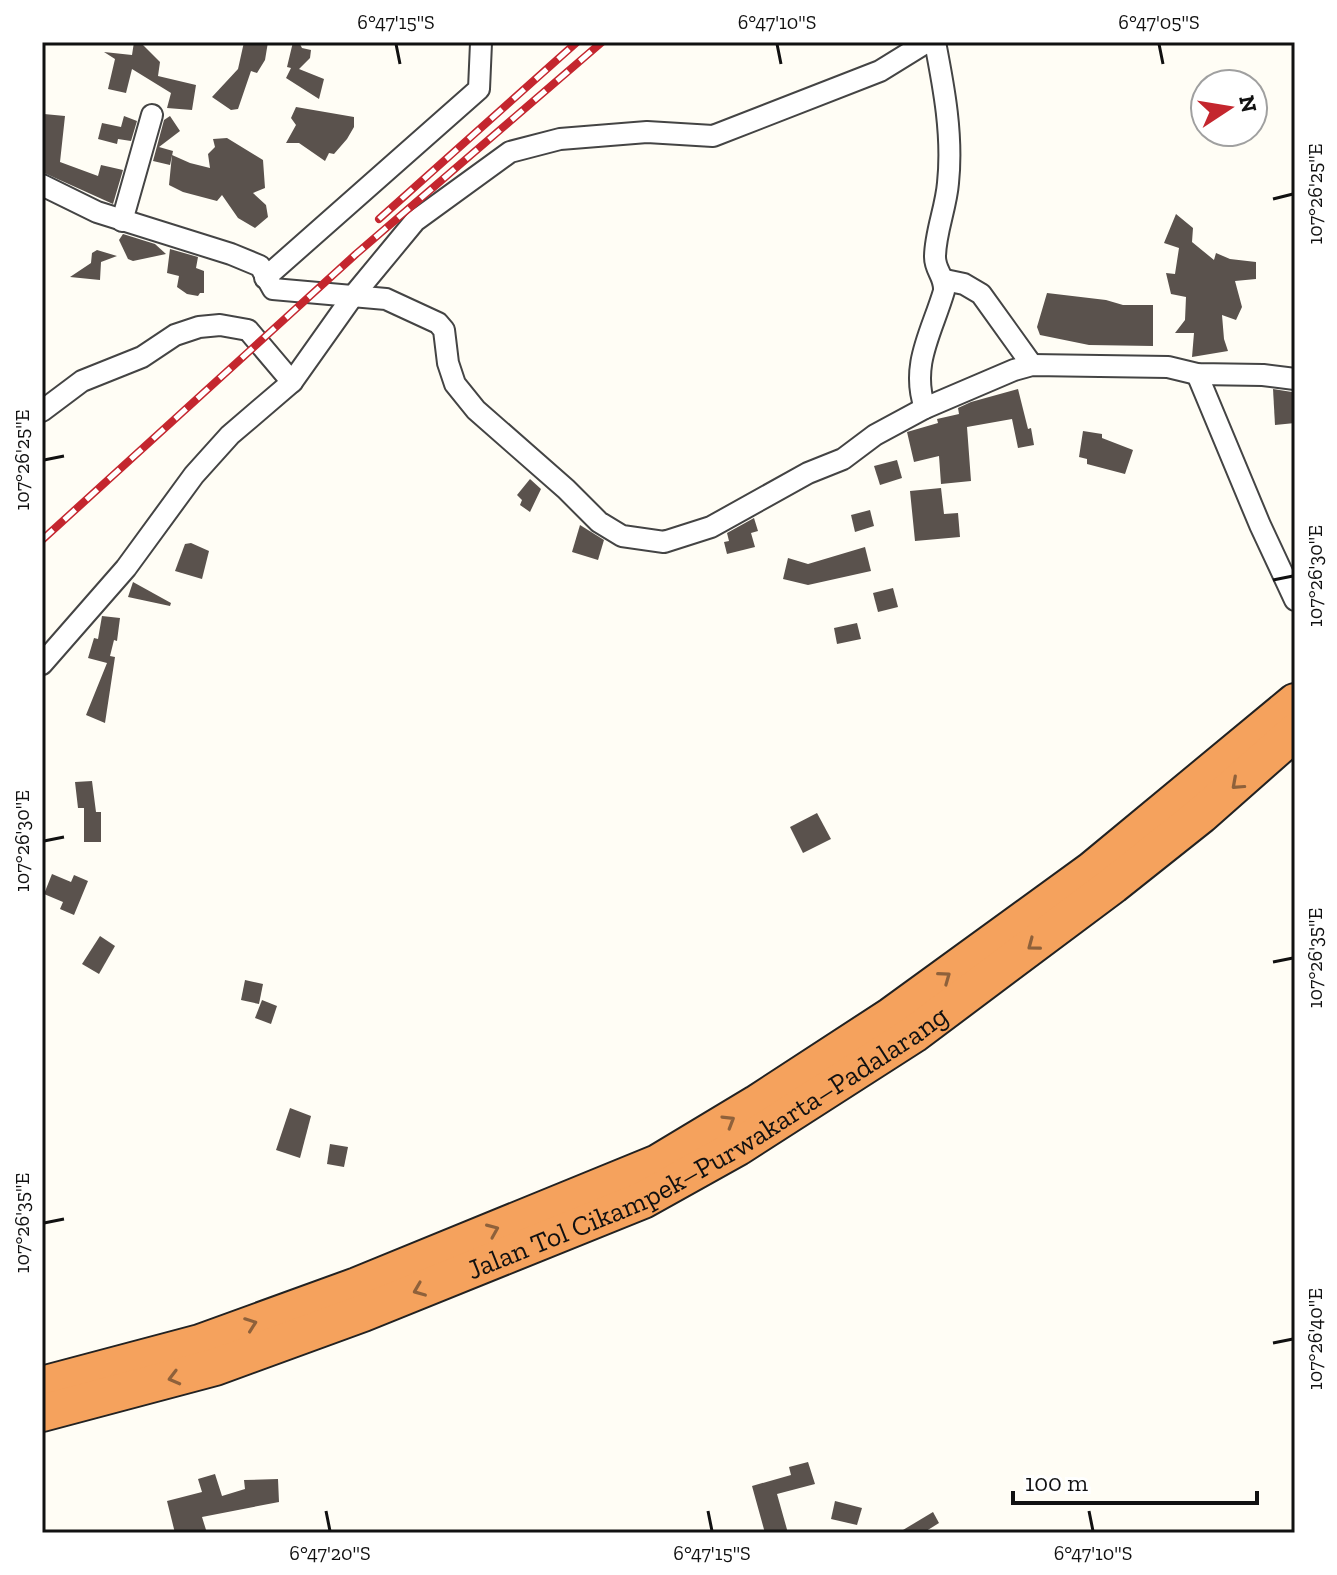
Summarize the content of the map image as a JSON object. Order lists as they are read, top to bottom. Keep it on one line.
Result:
{"streets":{"highway":["Jalan Tol Cikampek–Purwakarta–Padalarang"]},"scale_bar":"100 m","north":"right","coordinates":["6°47'15\"S","6°47'10\"S","6°47'05\"S","107°26'25\"E","107°26'30\"E","107°26'35\"E","107°26'40\"E","6°47'20\"S"]}
